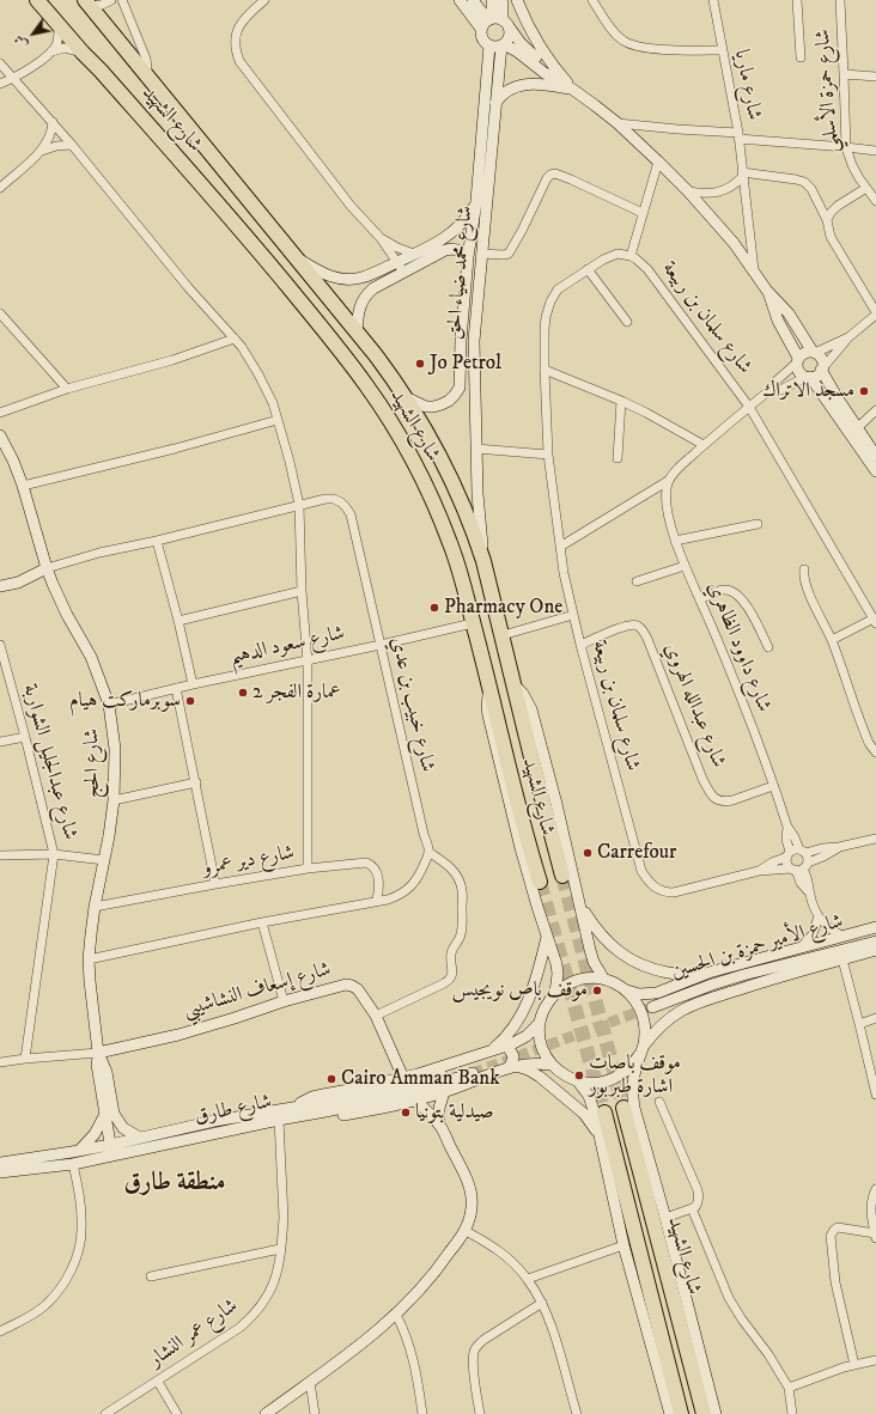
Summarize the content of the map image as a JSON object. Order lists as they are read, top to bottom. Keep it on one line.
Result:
{"streets":{"highway":["شارع الشهيد"],"street":["شارع ماريا","شارع حمزة الأسلمي","شارع محمد ضياء الحق","شارع سلمان بن ربيعة","شارع سعود الدهيم","شارع داوود الظاهري","شارع خبيب بن عدي","شارع عبدالله الهروي","شارع عبدالجليل الشواربة","شارع الحج","شارع دير عمرو","شارع الأمير حمزة بن الحسين","شارع إسعاف النشاشيبي","شارع طارق","شارع عمر النشار"]},"crossings":[["شارع الشهيد","شارع محمد ضياء الحق"],["شارع الشهيد","شارع سعود الدهيم"],["شارع سلمان بن ربيعة","شارع داوود الظاهري"],["شارع سلمان بن ربيعة","شارع عبدالله الهروي"],["شارع سعود الدهيم","شارع خبيب بن عدي"],["شارع سعود الدهيم","شارع الحج"],["شارع داوود الظاهري","شارع عبدالله الهروي"],["شارع خبيب بن عدي","شارع الحج"],["شارع الحج","شارع دير عمرو"],["شارع الحج","شارع إسعاف النشاشيبي"],["شارع الحج","شارع طارق"],["شارع طارق","شارع عمر النشار"]],"districts":["منطقة طارق"],"places":["Jo Petrol","مسجد الاتراك","Pharmacy One","عمارة الفجر 2","سوبرماركت هيام","Carrefour","موقف باص نويجيس","موقف باصات اشارة طبربور","Cairo Amman Bank","صيدلية بتونيا"],"north":"bottom left"}
